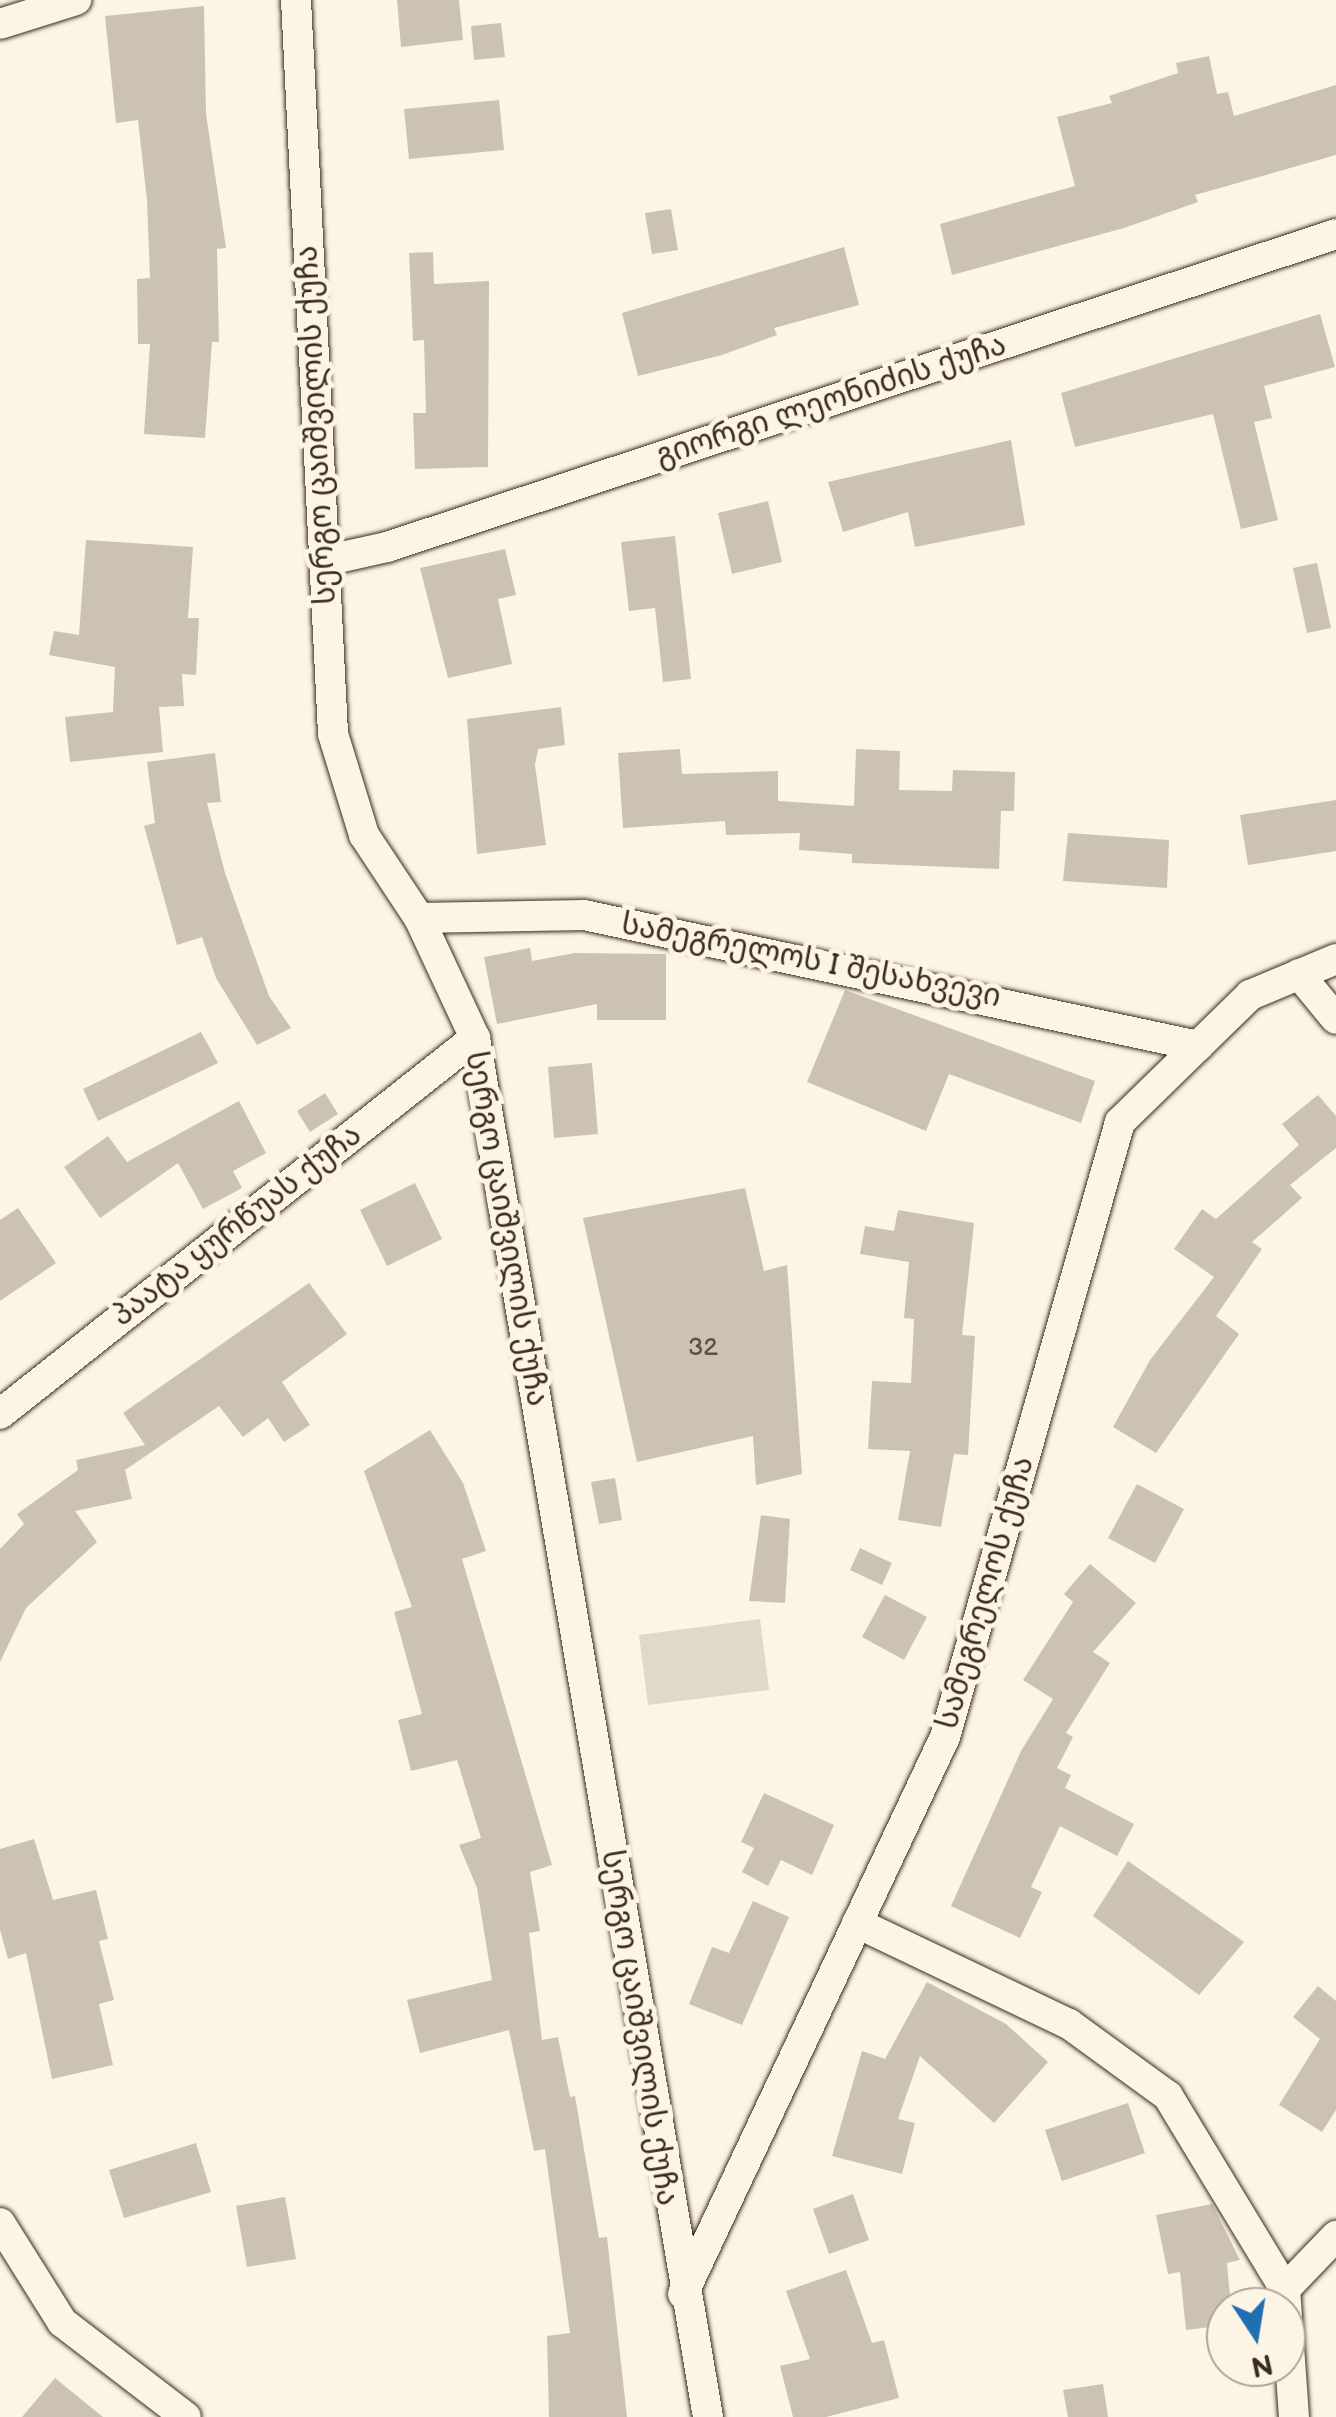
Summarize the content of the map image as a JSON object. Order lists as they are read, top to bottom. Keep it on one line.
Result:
{"streets":{"street":["გიორგი ლეონიძის ქუჩა","სერგო ცაიშვილის ქუჩა","სამეგრელოს I შესახვევი","პაატა ყურწუას ქუჩა","სამეგრელოს ქუჩა"]},"crossings":[["გიორგი ლეონიძის ქუჩა","სერგო ცაიშვილის ქუჩა"],["სერგო ცაიშვილის ქუჩა","სამეგრელოს I შესახვევი"],["სერგო ცაიშვილის ქუჩა","პაატა ყურწუას ქუჩა"],["სერგო ცაიშვილის ქუჩა","სამეგრელოს ქუჩა"],["სამეგრელოს I შესახვევი","სამეგრელოს ქუჩა"]],"house_numbers":["32"],"north":"bottom"}
